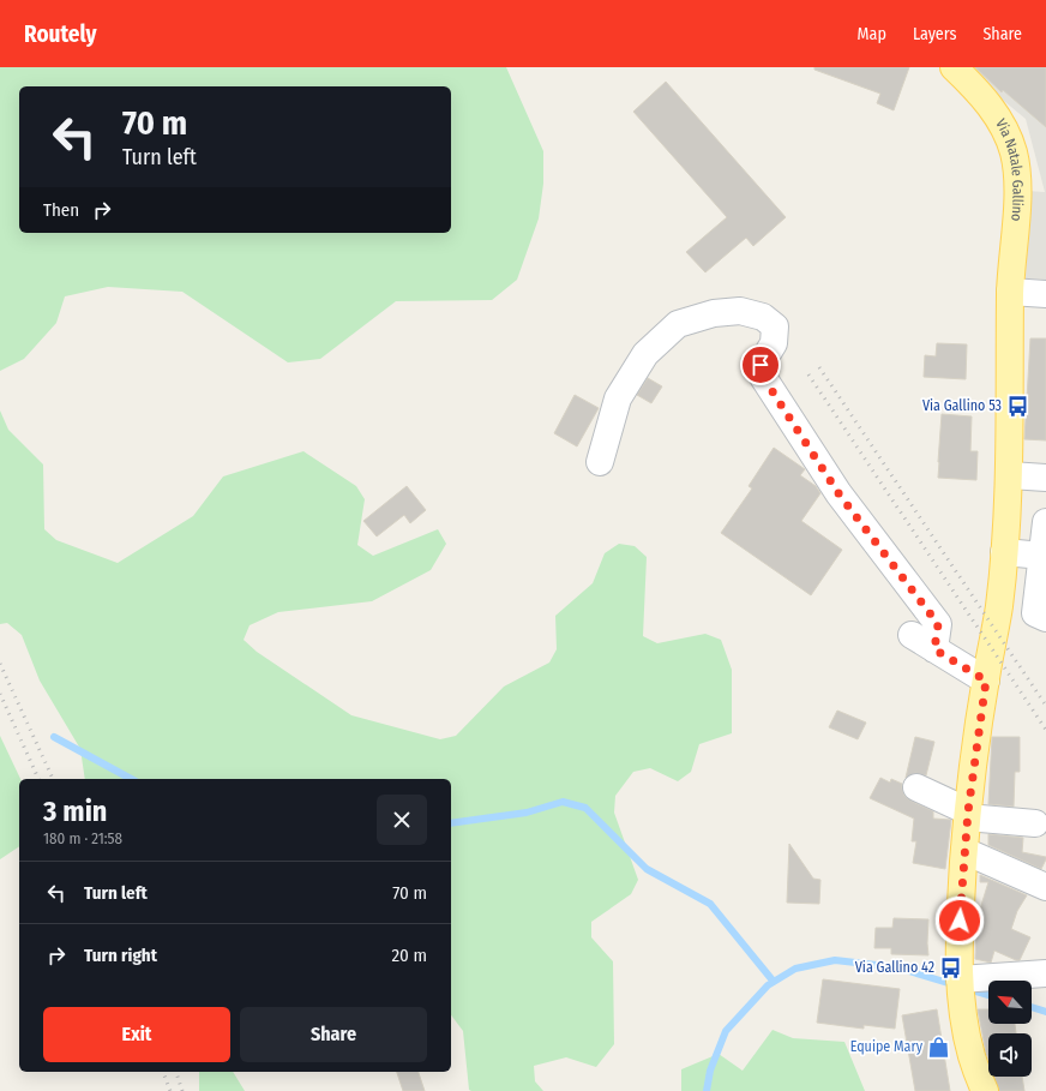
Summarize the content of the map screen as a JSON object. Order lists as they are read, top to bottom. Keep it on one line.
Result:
{"streets":{"main road":["Via Natale Gallino"]},"places":{"bus stop":["Via Gallino 53","Via Gallino 42"],"shop":["Equipe Mary"]},"north":"top left","page":{"header":"Routely","nav":["Map","Layers","Share"],"turn":["70 m","Turn left"],"then":"Then","heading":["3 min","180 m · 21:58"],"list":[{"name":"Turn left","value":"70 m"},{"name":"Turn right","value":"20 m"}],"buttons":["Exit","Share"]}}
